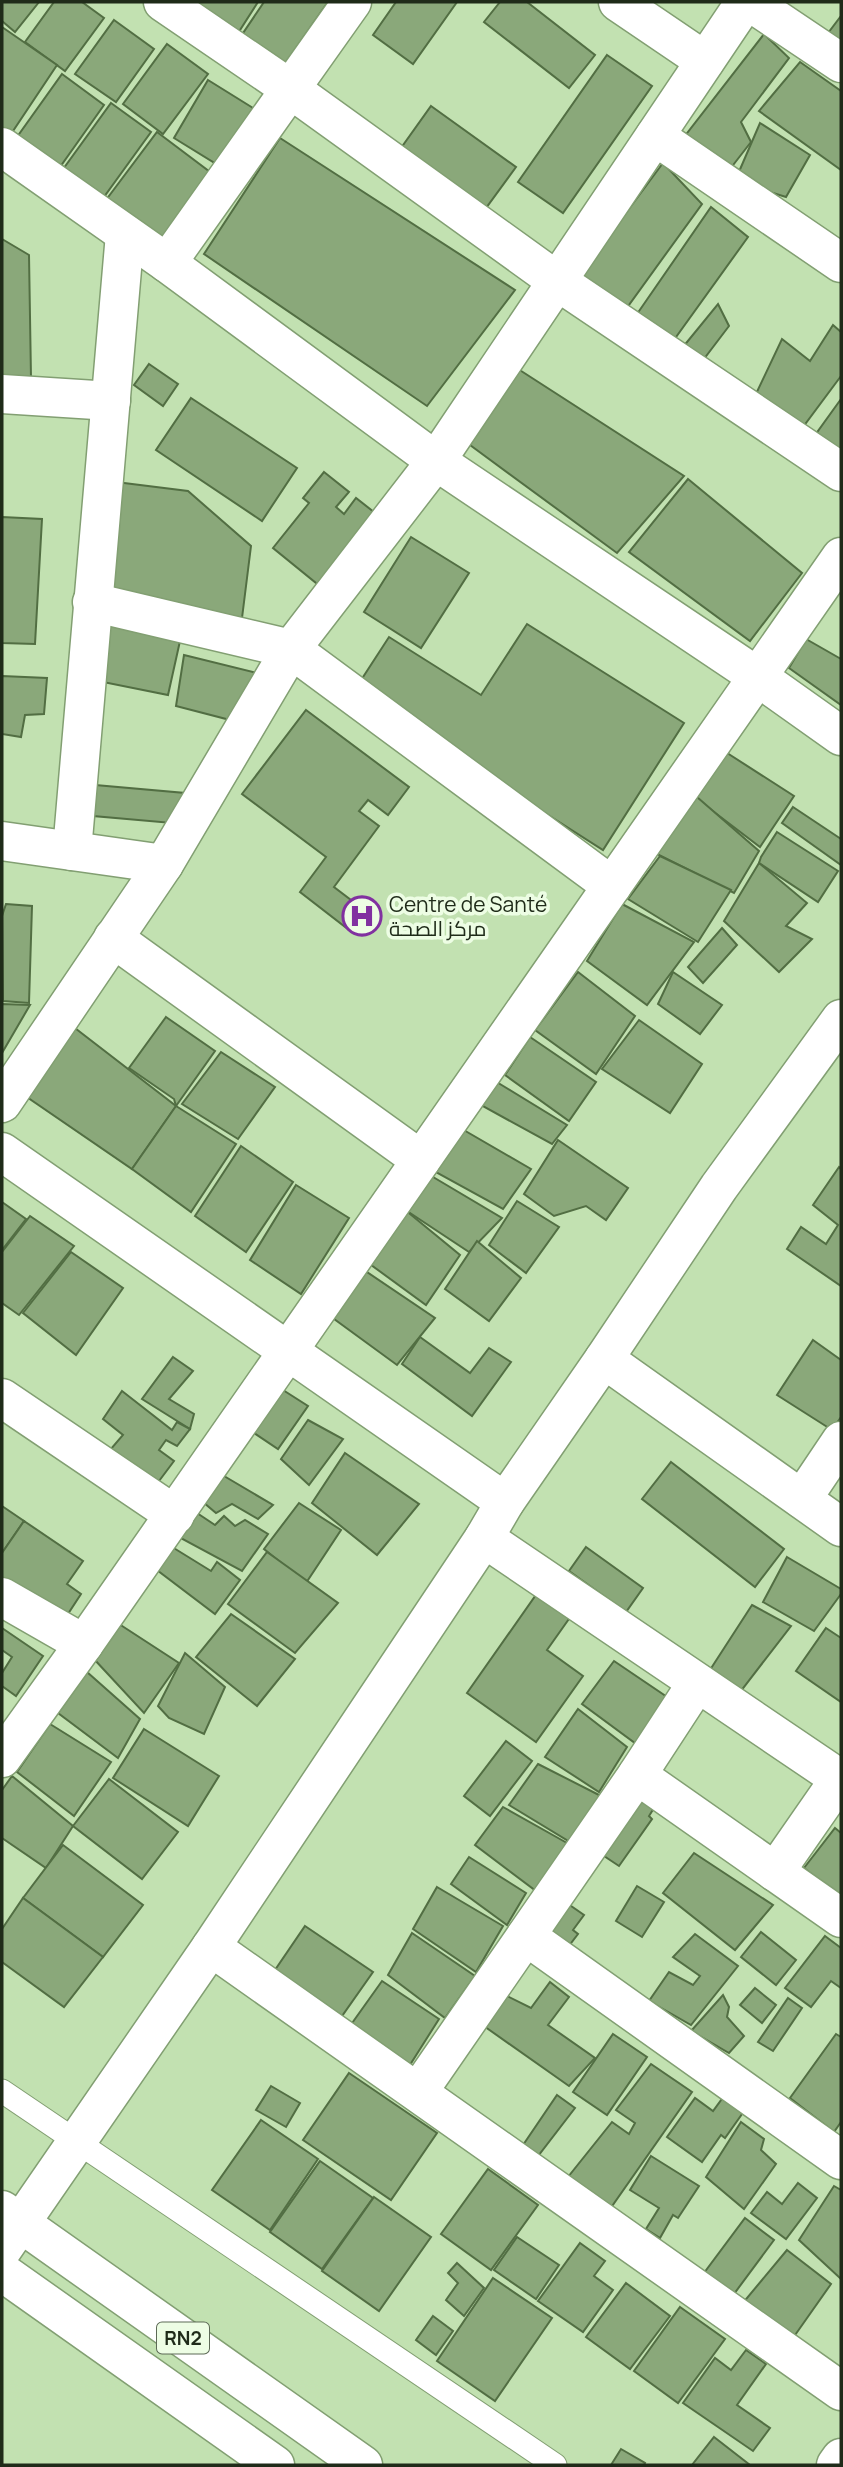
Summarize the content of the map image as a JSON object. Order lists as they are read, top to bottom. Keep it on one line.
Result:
{"streets":{"main road":["RN2"]},"places":{"hospital":["Centre de Santé مركز الصحة"]}}
